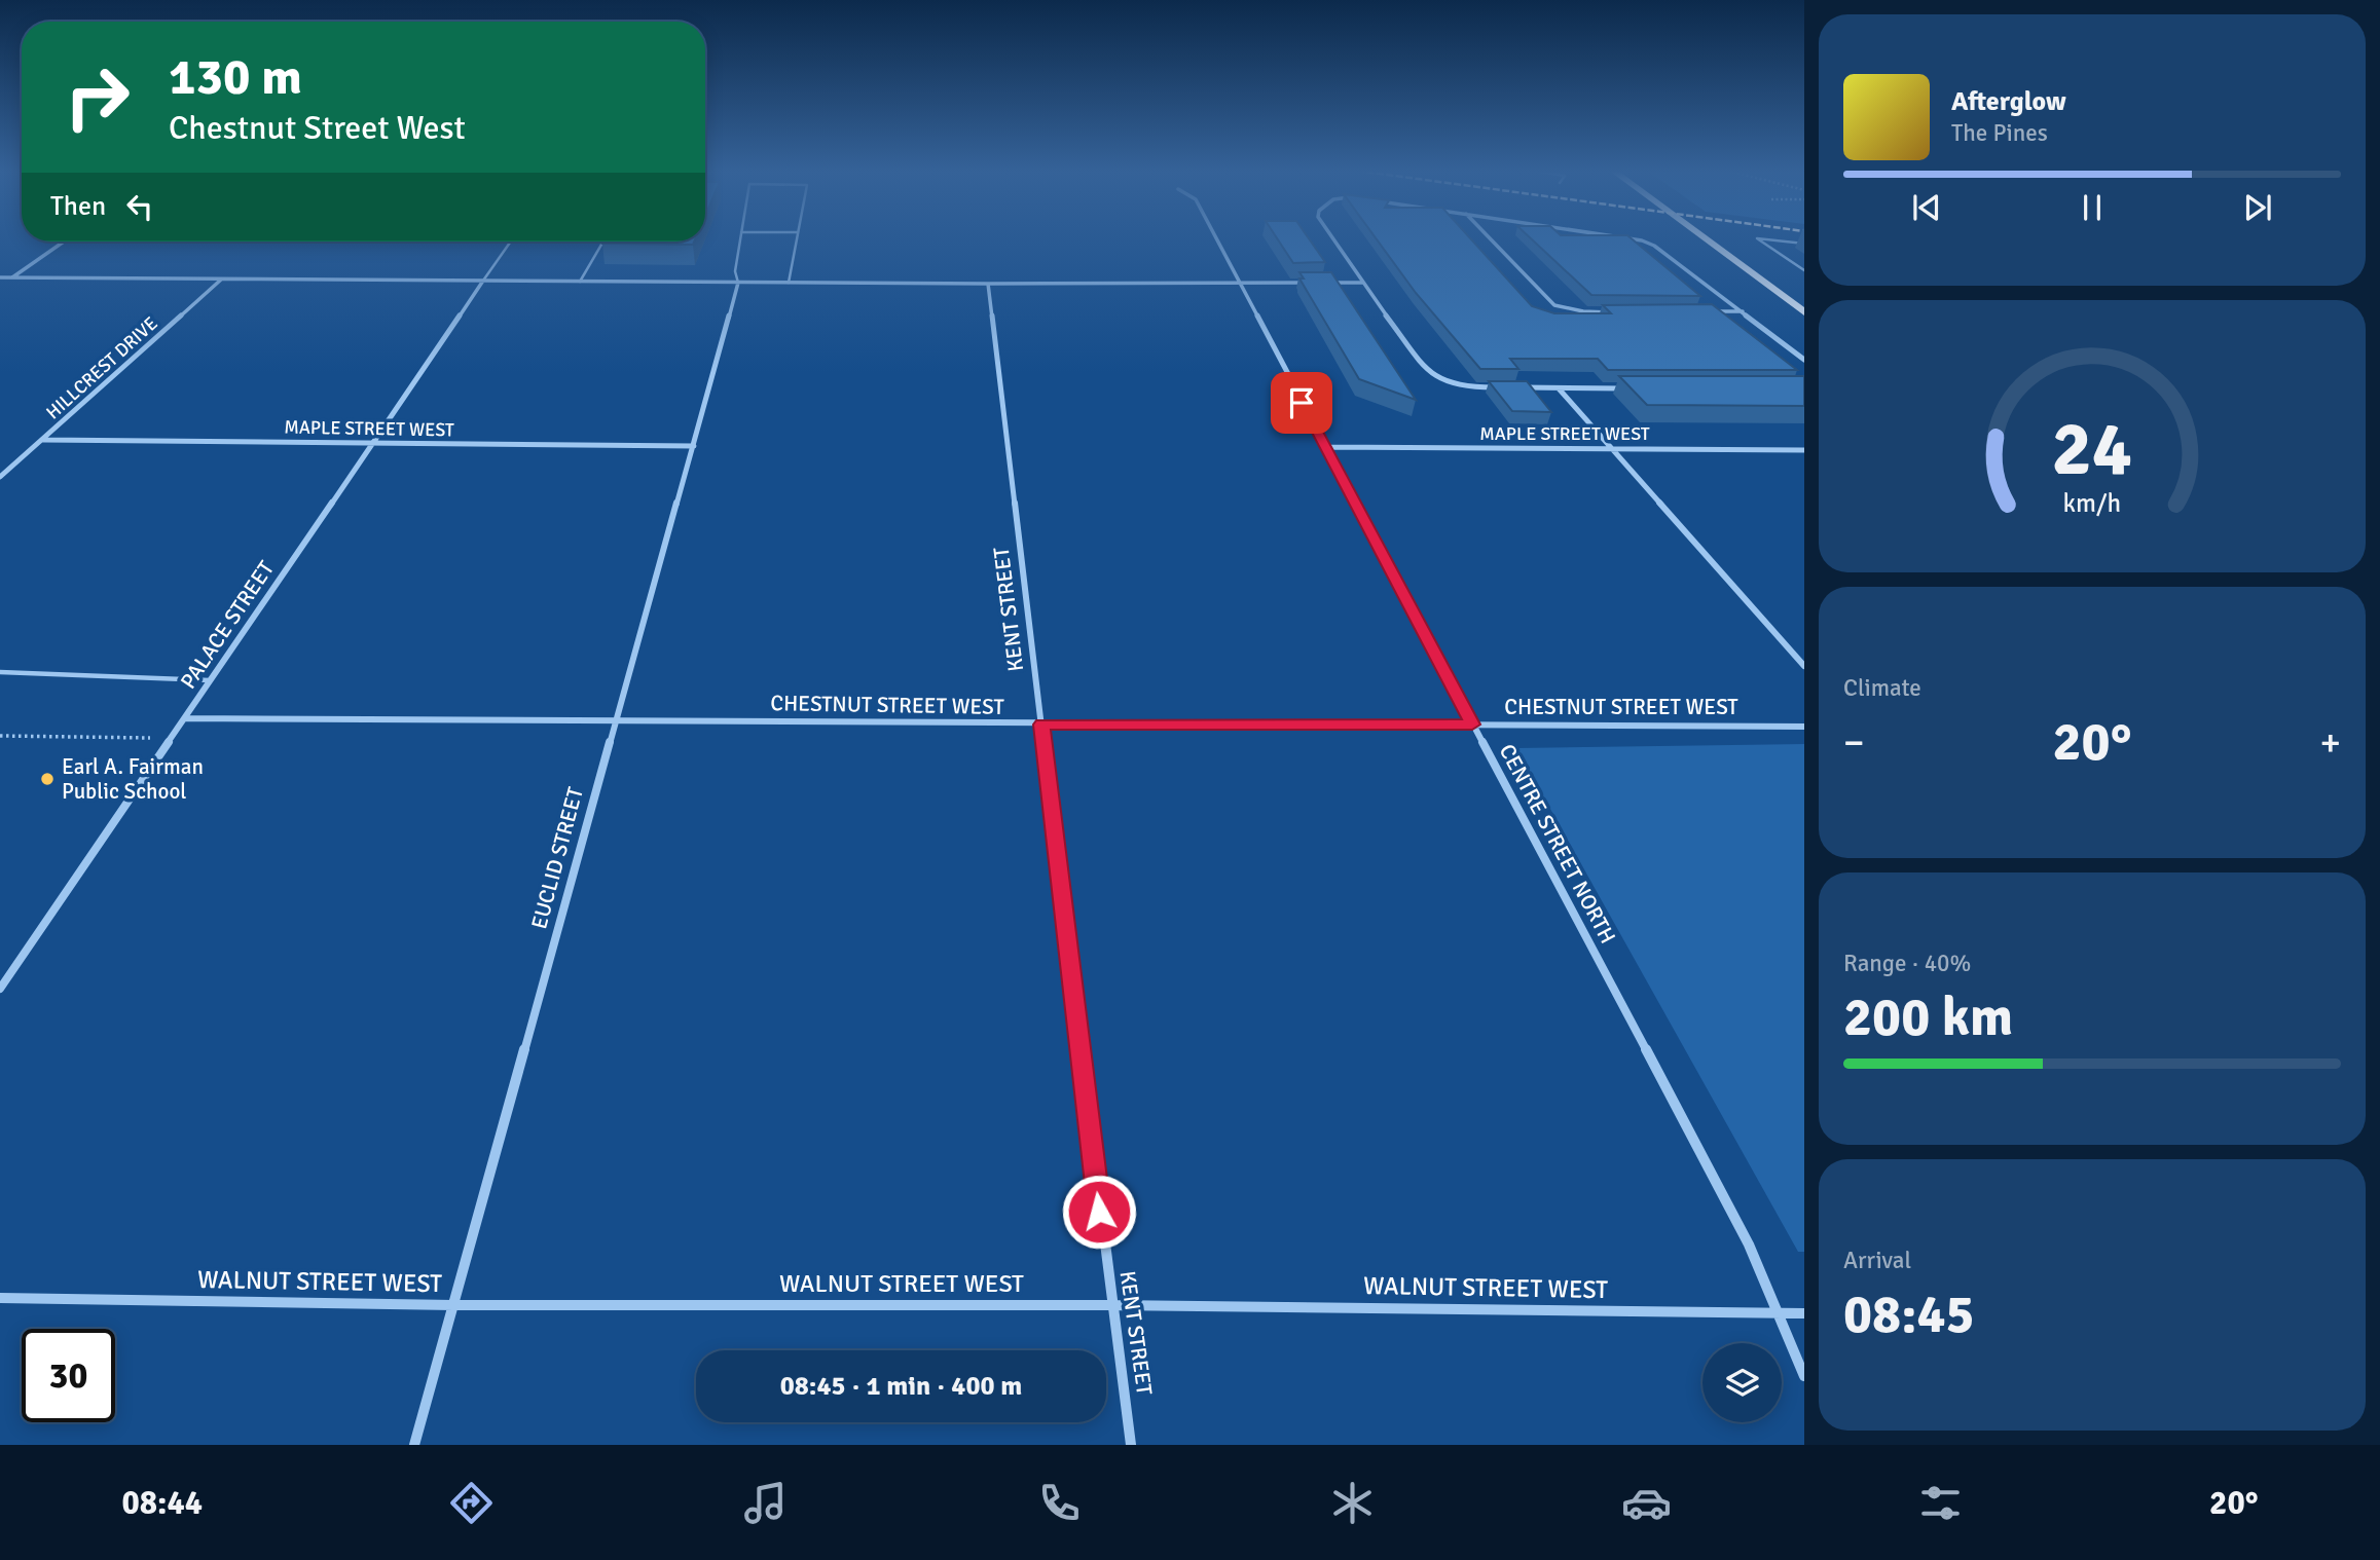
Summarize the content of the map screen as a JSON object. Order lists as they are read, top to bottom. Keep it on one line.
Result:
{"streets":{"street":["HILLCREST DRIVE","MAPLE STREET WEST","KENT STREET","PALACE STREET","CHESTNUT STREET WEST","CENTRE STREET NORTH","EUCLID STREET","WALNUT STREET WEST"]},"crossings":[["HILLCREST DRIVE","MAPLE STREET WEST"],["MAPLE STREET WEST","PALACE STREET"],["MAPLE STREET WEST","CENTRE STREET NORTH"],["MAPLE STREET WEST","EUCLID STREET"],["KENT STREET","CHESTNUT STREET WEST"],["KENT STREET","WALNUT STREET WEST"],["PALACE STREET","CHESTNUT STREET WEST"],["CHESTNUT STREET WEST","CENTRE STREET NORTH"],["CHESTNUT STREET WEST","EUCLID STREET"],["CENTRE STREET NORTH","WALNUT STREET WEST"],["EUCLID STREET","WALNUT STREET WEST"]],"places":["Earl A. Fairman Public School"],"page":{"turn":["130 m","Chestnut Street West"],"song":["Afterglow","The Pines"],"then":"Then","tile":["Climate",["Range · 40%","200 km"],["Arrival","08:45"]],"heat":["−","20°","+"],"limit":"30","trip":"08:45 · 1 min · 400 m","tabs":["08:44","20°"],"gauge":["24","km/h"]}}
